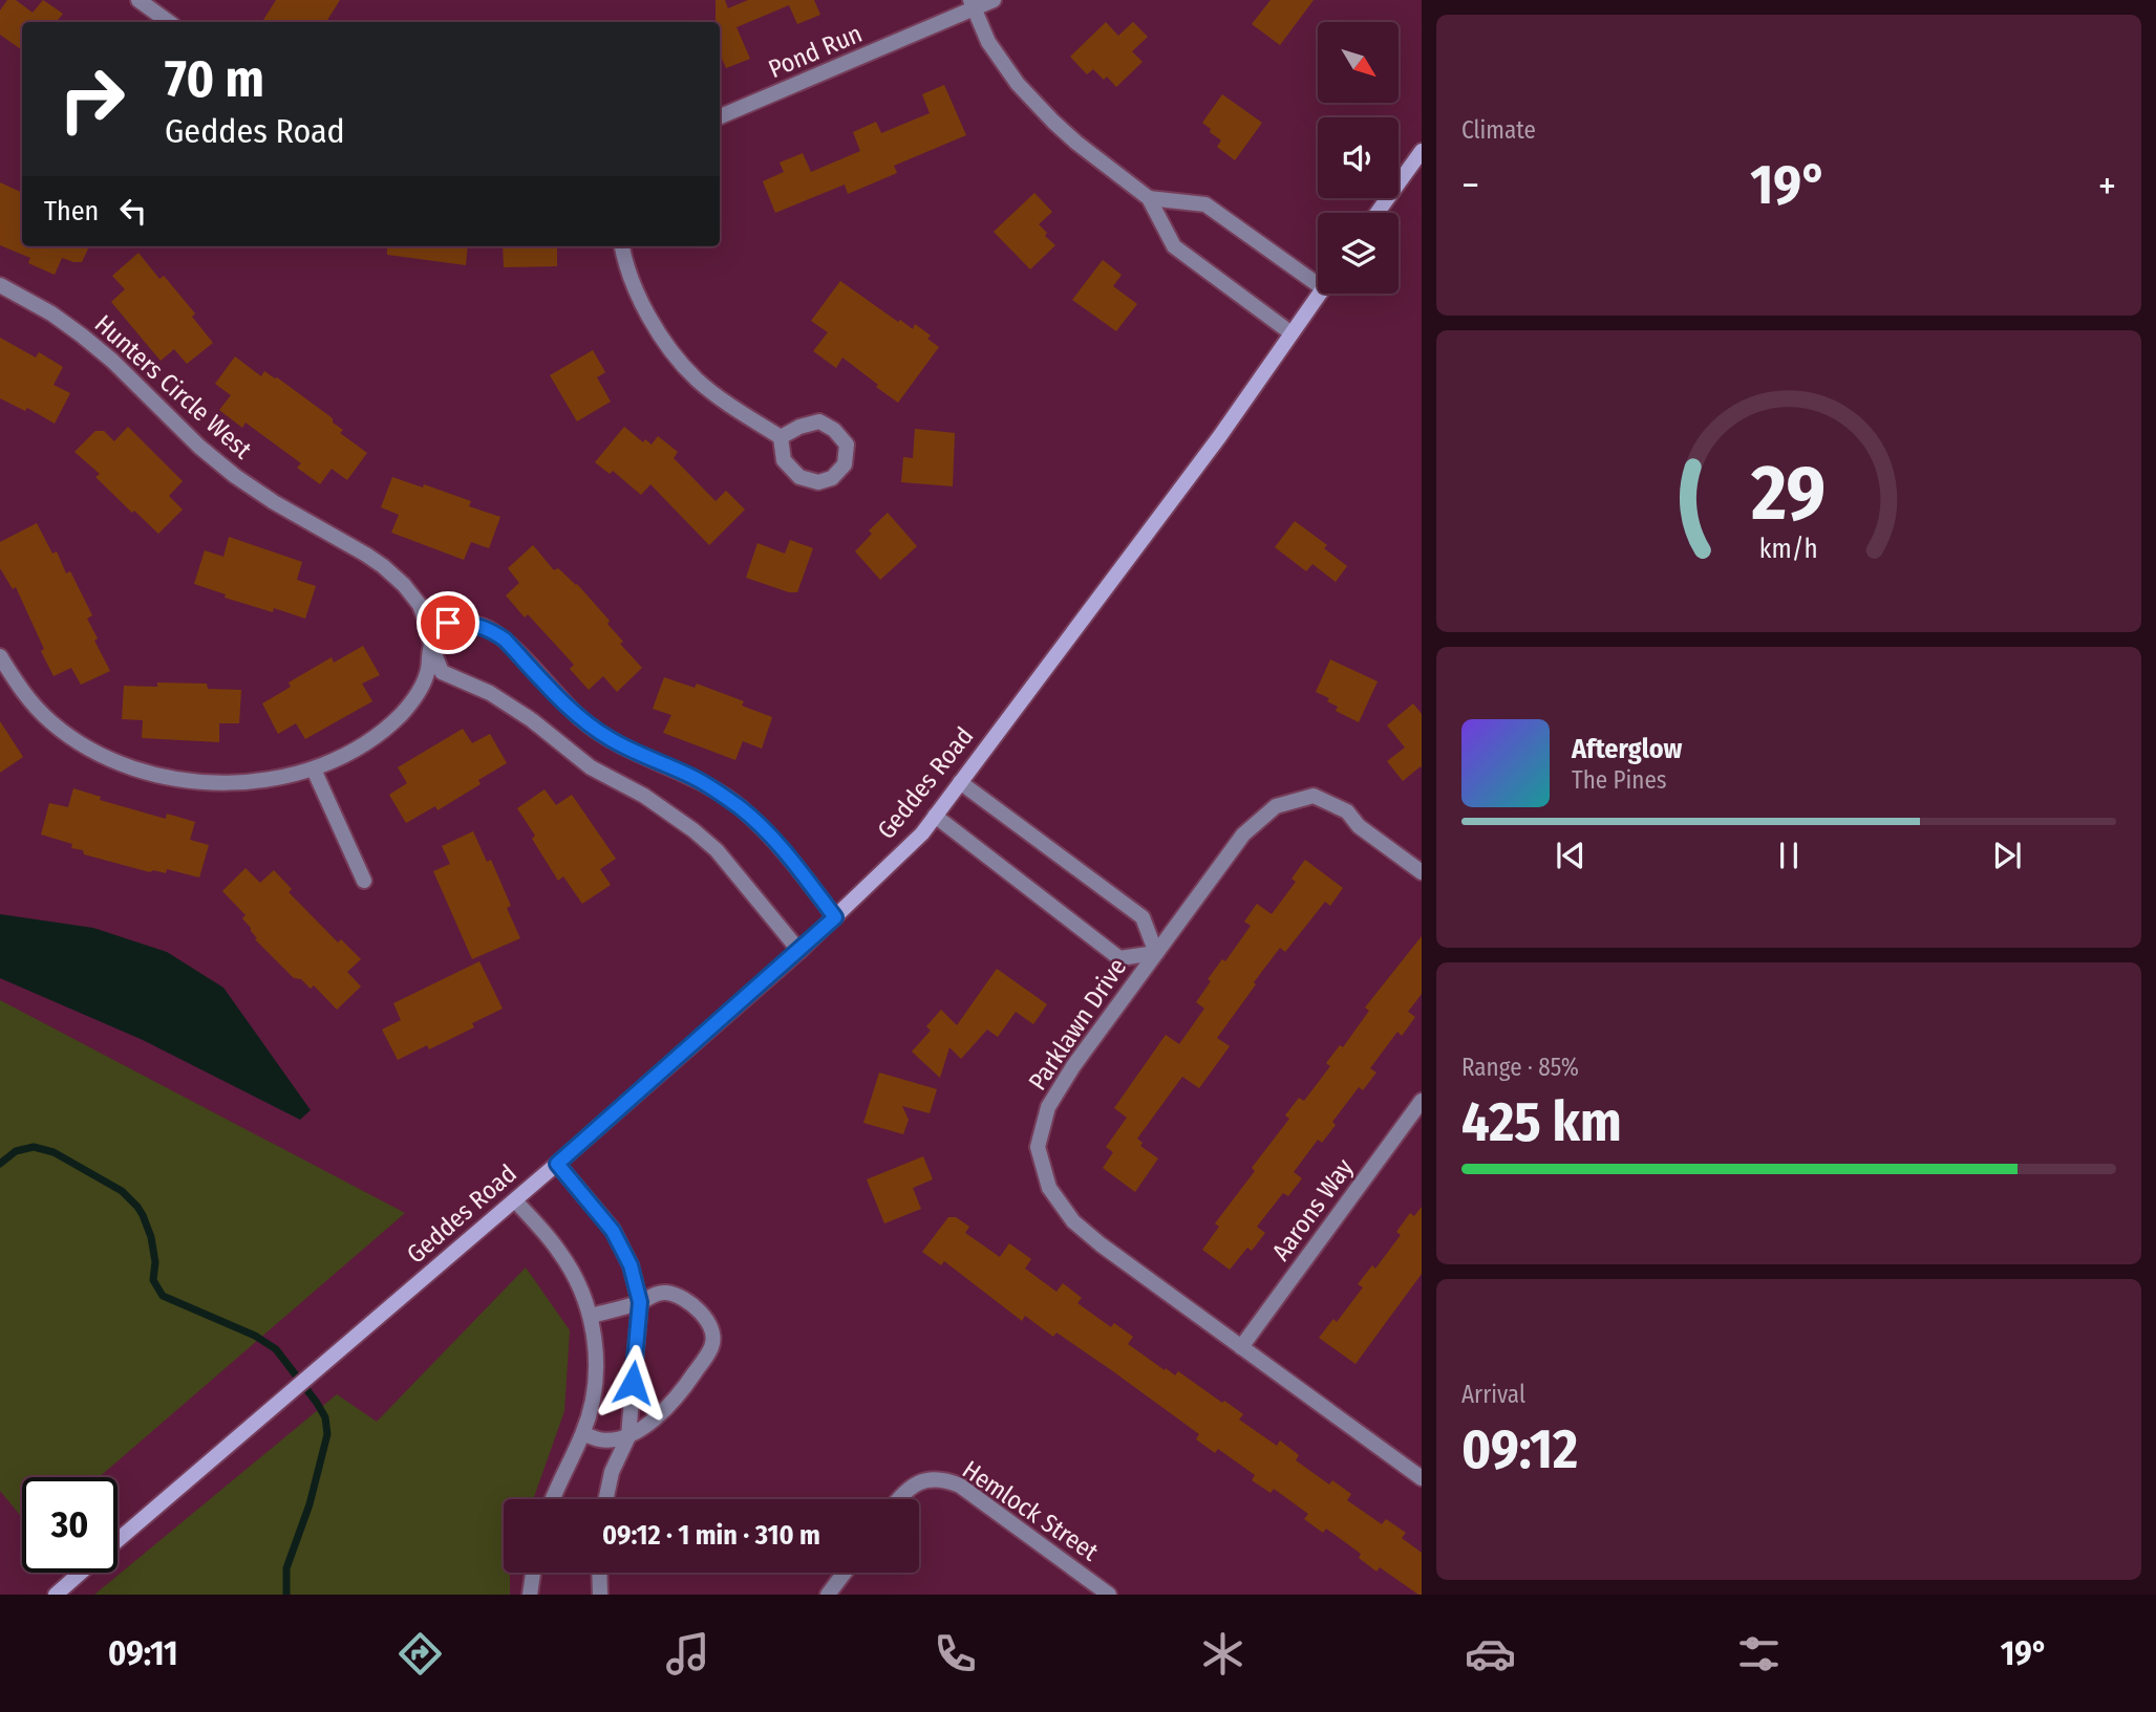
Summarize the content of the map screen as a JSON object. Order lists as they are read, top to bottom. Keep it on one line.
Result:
{"streets":{"main road":["Geddes Road"],"street":["Pond Run","Hunters Circle West","Parklawn Drive","Aarons Way","Hemlock Street"]},"crossings":[["Parklawn Drive","Aarons Way"]],"north":"bottom right","page":{"tile":["Climate",["Range · 85%","425 km"],["Arrival","09:12"]],"turn":["70 m","Geddes Road"],"heat":["−","19°","+"],"then":"Then","song":["Afterglow","The Pines"],"limit":"30","trip":"09:12 · 1 min · 310 m","tabs":["09:11","19°"],"gauge":["29","km/h"]}}
